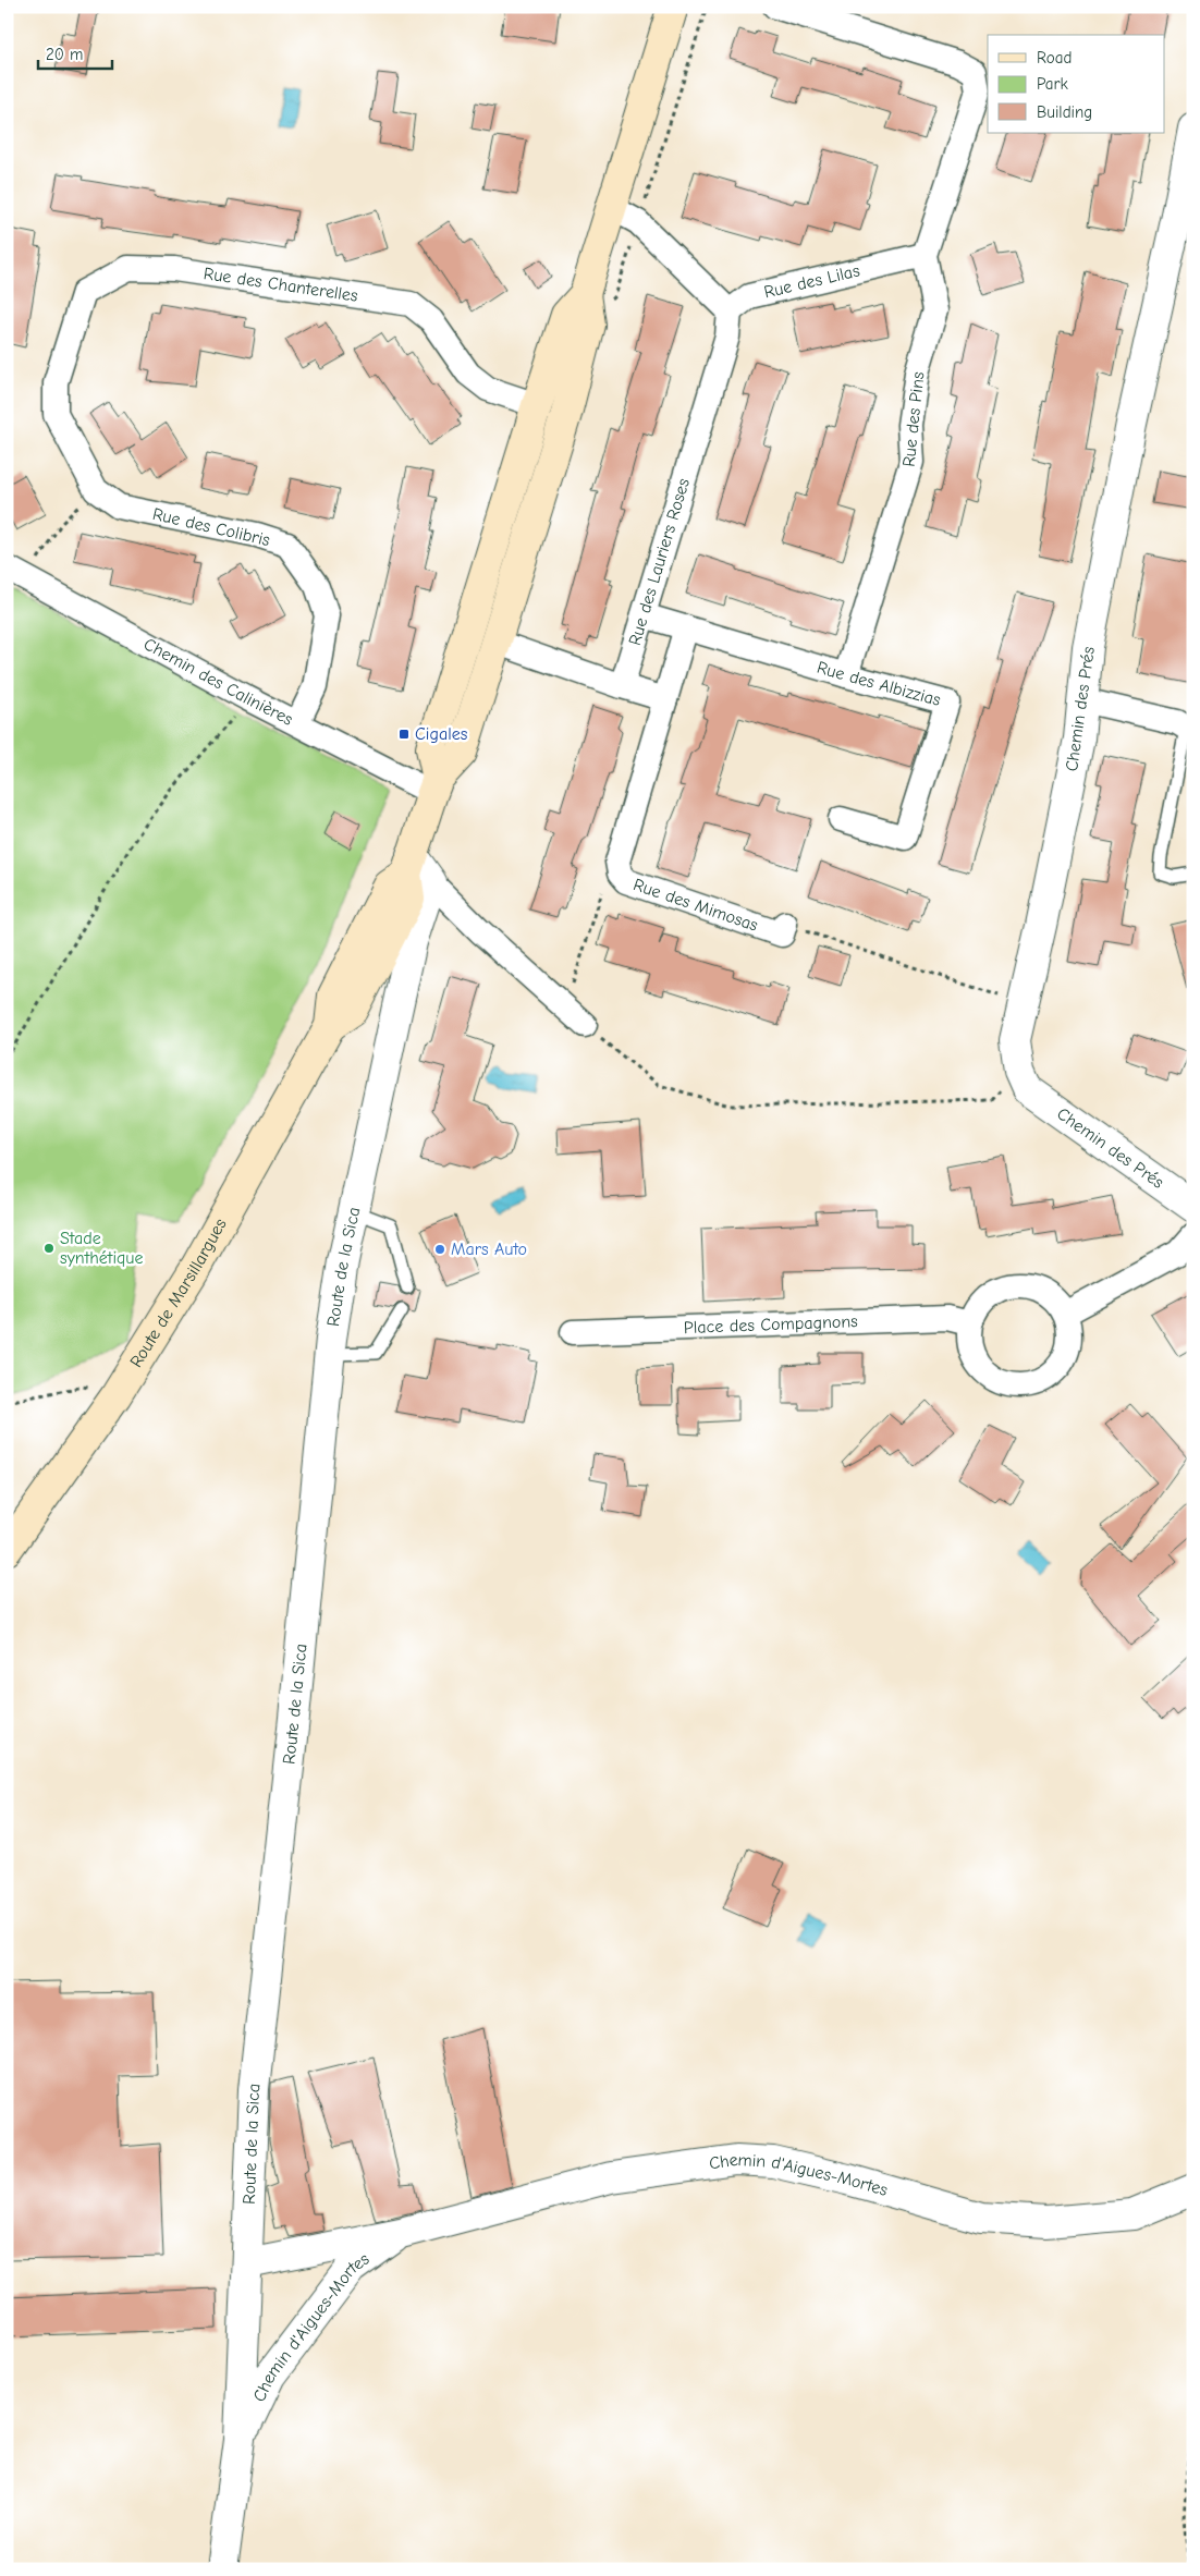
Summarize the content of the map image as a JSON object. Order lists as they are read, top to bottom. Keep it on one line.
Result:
{"streets":{"main road":["Route de Marsillargues"],"street":["Rue des Lilas","Rue des Chanterelles","Rue des Pins","Rue des Colibris","Rue des Lauriers Roses","Chemin des Calinières","Rue des Albizzias","Chemin des Prés","Rue des Mimosas","Route de la Sica","Place des Compagnons","Chemin d'Aigues-Mortes"]},"crossings":[["Rue des Lilas","Rue des Pins"],["Rue des Lilas","Rue des Lauriers Roses"],["Rue des Chanterelles","Rue des Colibris"],["Rue des Pins","Rue des Albizzias"],["Rue des Colibris","Chemin des Calinières"],["Rue des Lauriers Roses","Rue des Albizzias"],["Chemin des Calinières","Route de Marsillargues"],["Rue des Albizzias","Rue des Mimosas"],["Route de la Sica","Route de Marsillargues"],["Route de la Sica","Chemin d'Aigues-Mortes"]],"places":{"transit":["Cigales"],"other":["Stade synthétique","Mars Auto"]},"legend":["Road","Park","Building"],"scale_bar":"20 m"}
